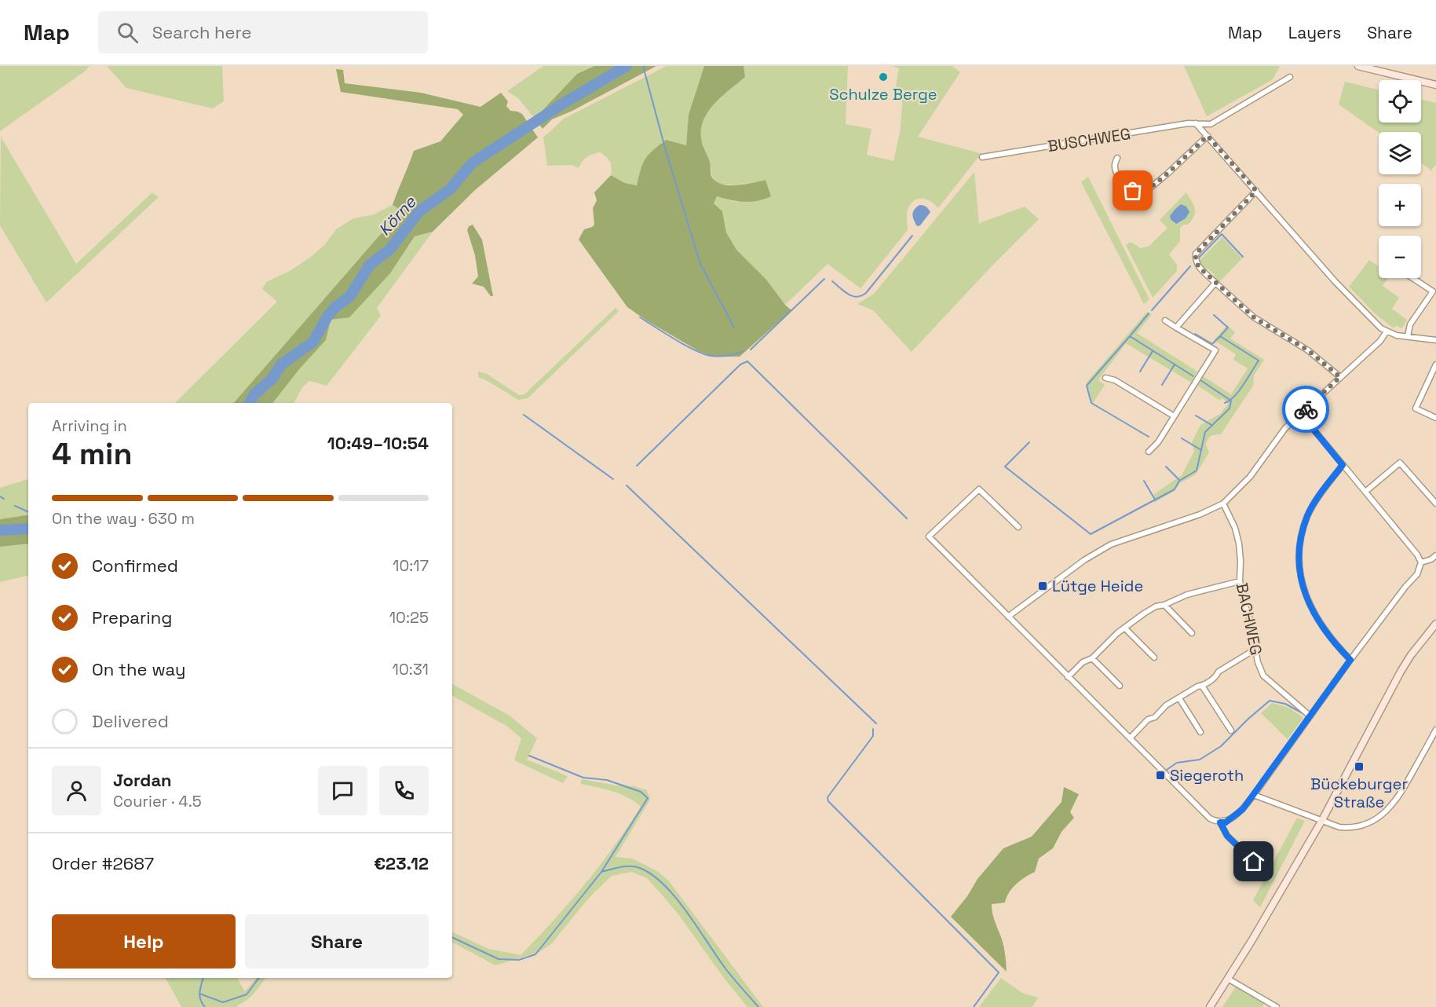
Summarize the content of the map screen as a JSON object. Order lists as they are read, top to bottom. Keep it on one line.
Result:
{"streets":{"street":["BUSCHWEG","BACHWEG"]},"water":["Körne"],"places":{"other":["Schulze Berge"],"transit":["Lütge Heide","Bückeburger Straße","Siegeroth"]},"page":{"header":"Map","search":"Search here","nav":["Map","Layers","Share"],"map_buttons":["+","−"],"heading":["4 min","Arriving in","10:49–10:54"],"panel":["Jordan","Courier · 4.5","Order #2687","€23.12"],"bar":"On the way · 630 m","list":[["Confirmed","10:17"],["Preparing","10:25"],["On the way","10:31"],"Delivered"],"buttons":["Help","Share"]}}
